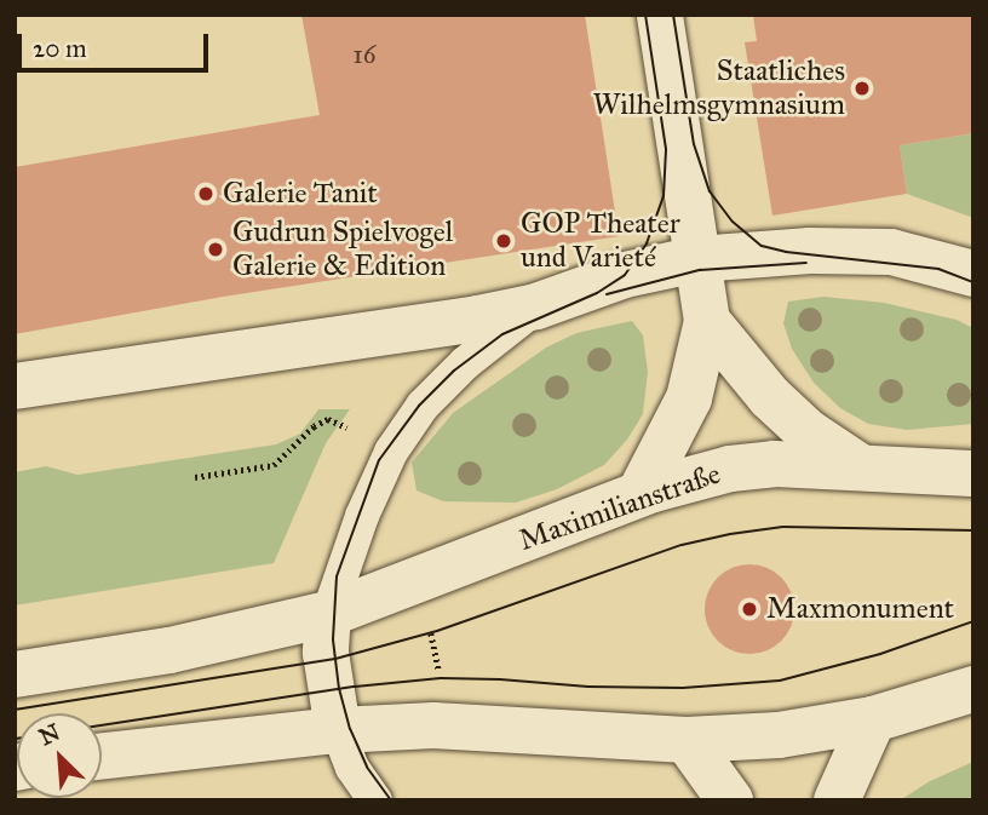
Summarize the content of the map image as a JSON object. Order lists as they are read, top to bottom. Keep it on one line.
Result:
{"streets":{"street":["Maximilianstraße"]},"places":["Staatliches Wilhelmsgymnasium","Galerie Tanit","GOP Theater und Varieté","Gudrun Spielvogel Galerie & Edition","Maxmonument"],"house_numbers":["16"],"scale_bar":"20 m","north":"top left"}
